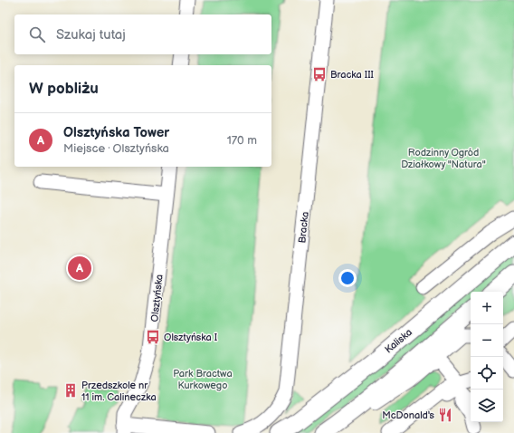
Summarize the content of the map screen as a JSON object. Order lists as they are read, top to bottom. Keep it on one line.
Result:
{"streets":{"main road":["Kaliska"],"street":["Bracka","Olsztyńska"]},"parks":["Rodzinny Ogród Działkowy \"Natura\"","Park Bractwa Kurkowego"],"places":{"bus stop":["Bracka III","Olsztyńska I"],"building":["Przedszkole nr 11 im. Calineczka"],"restaurant":["McDonald's"]},"page":{"search":"Szukaj tutaj","heading":"W pobliżu","list":[{"mark":"A","name":"Olsztyńska Tower","note":"Miejsce · Olsztyńska","value":"170 m"}],"pins":"A","map_buttons":["+","−"]}}
